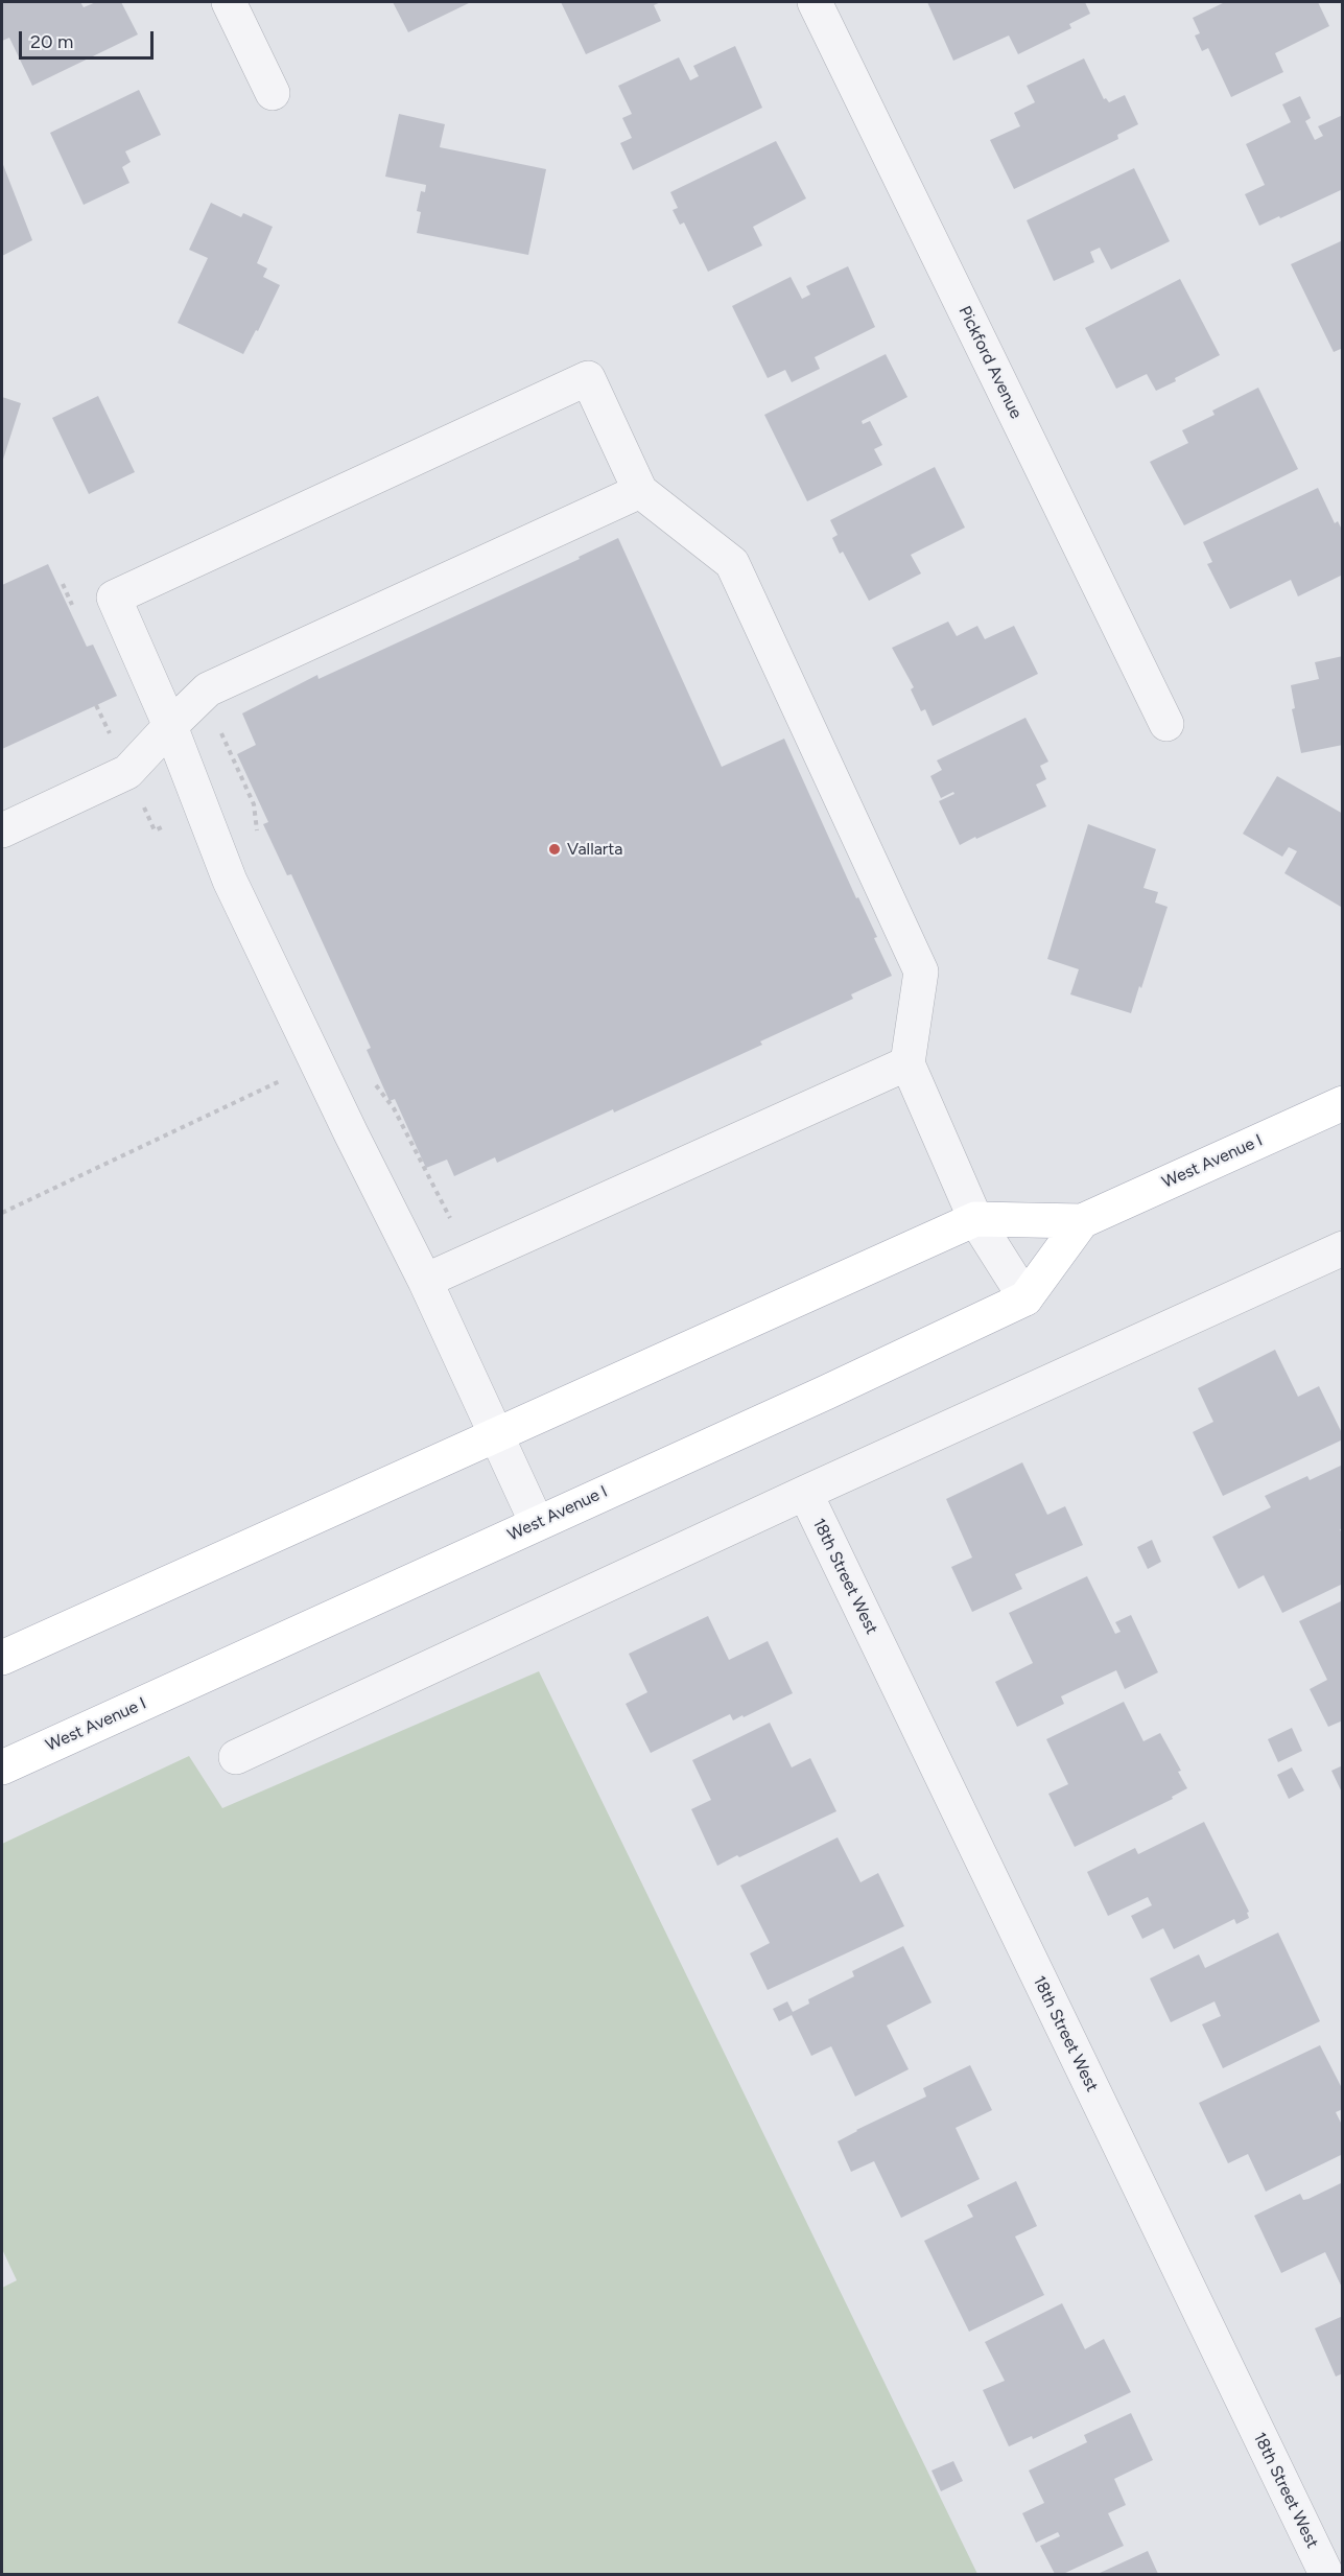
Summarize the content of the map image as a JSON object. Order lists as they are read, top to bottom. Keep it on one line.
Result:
{"streets":{"main road":["West Avenue I"],"street":["Pickford Avenue","18th Street West"]},"places":["Vallarta"],"scale_bar":"20 m"}
